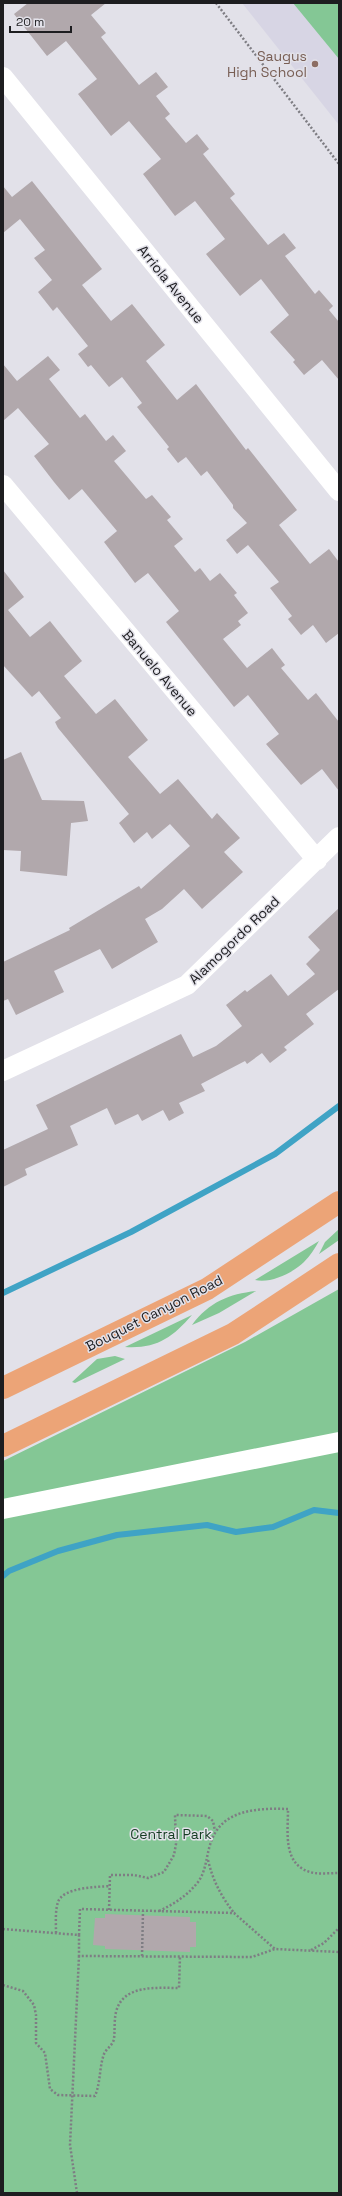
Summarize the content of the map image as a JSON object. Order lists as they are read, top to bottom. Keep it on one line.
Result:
{"streets":{"main road":["Bouquet Canyon Road"],"street":["Arriola Avenue","Banuelo Avenue","Alamogordo Road"]},"crossings":[["Banuelo Avenue","Alamogordo Road"]],"parks":["Central Park"],"places":["Saugus High School"],"scale_bar":"20 m"}
